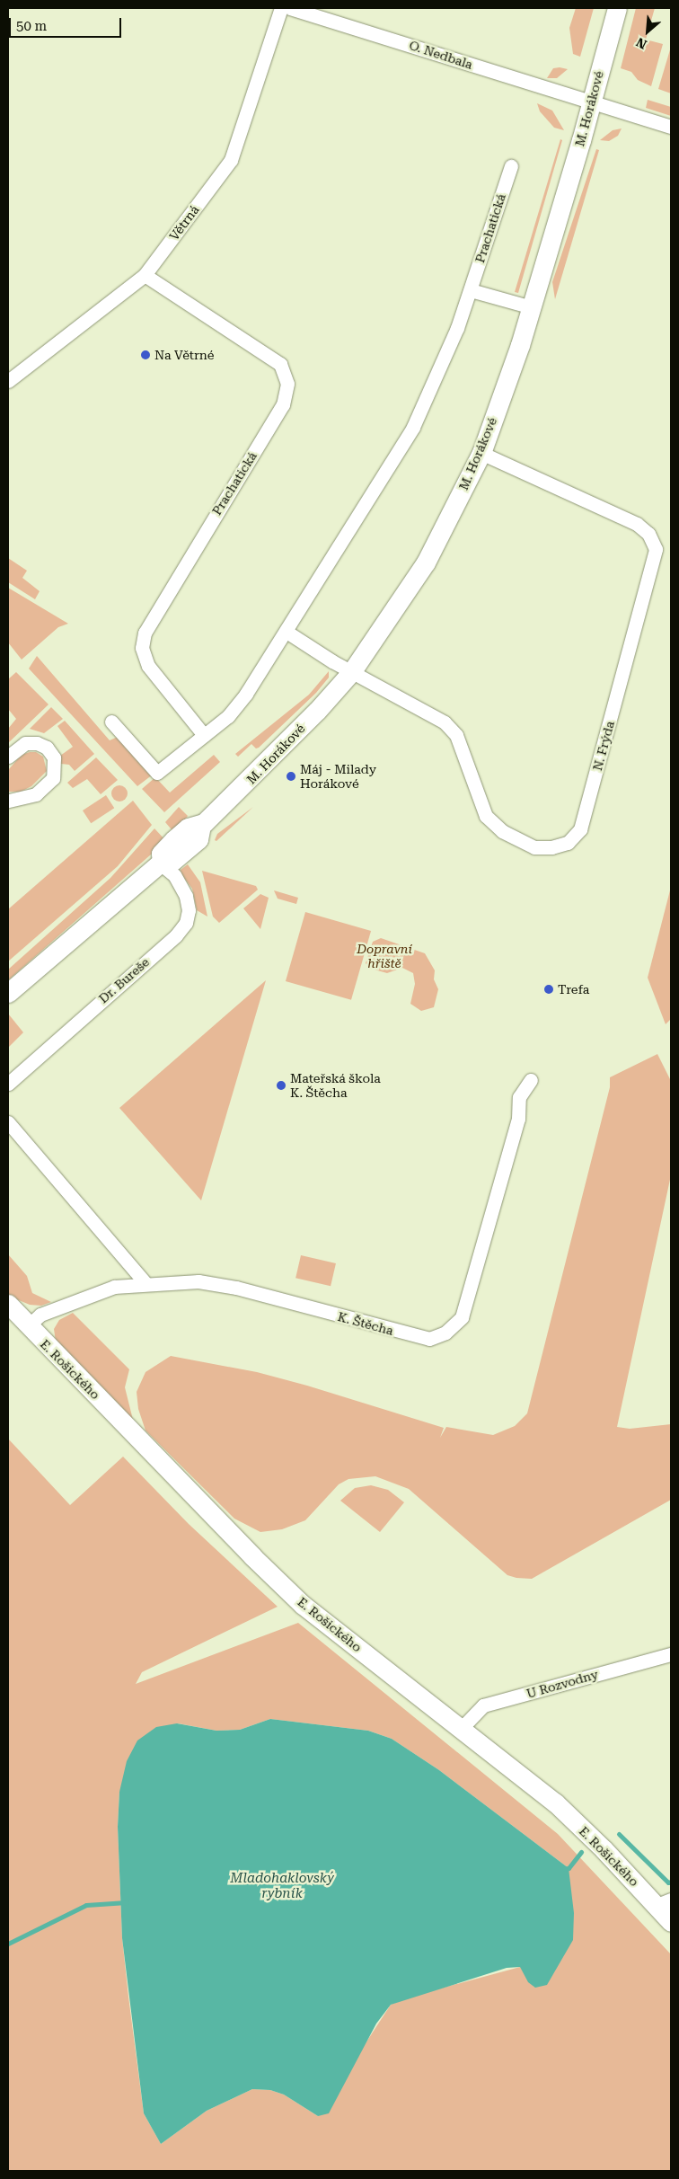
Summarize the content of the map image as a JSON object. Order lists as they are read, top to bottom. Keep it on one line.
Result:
{"streets":{"street":["O. Nedbala","M. Horákové","Větrná","Prachatická","N. Frýda","Dr. Bureše","K. Štěcha","E. Rošického","U Rozvodny"]},"crossings":[["O. Nedbala","M. Horákové"],["M. Horákové","N. Frýda"],["M. Horákové","Dr. Bureše"],["Větrná","Prachatická"],["K. Štěcha","E. Rošického"],["E. Rošického","U Rozvodny"]],"water":["Mladohaklovský rybník"],"parks":["Dopravní hřiště"],"places":["Na Větrné","Máj - Milady Horákové","Trefa","Mateřská škola K. Štěcha"],"scale_bar":"50 m","north":"bottom left"}
